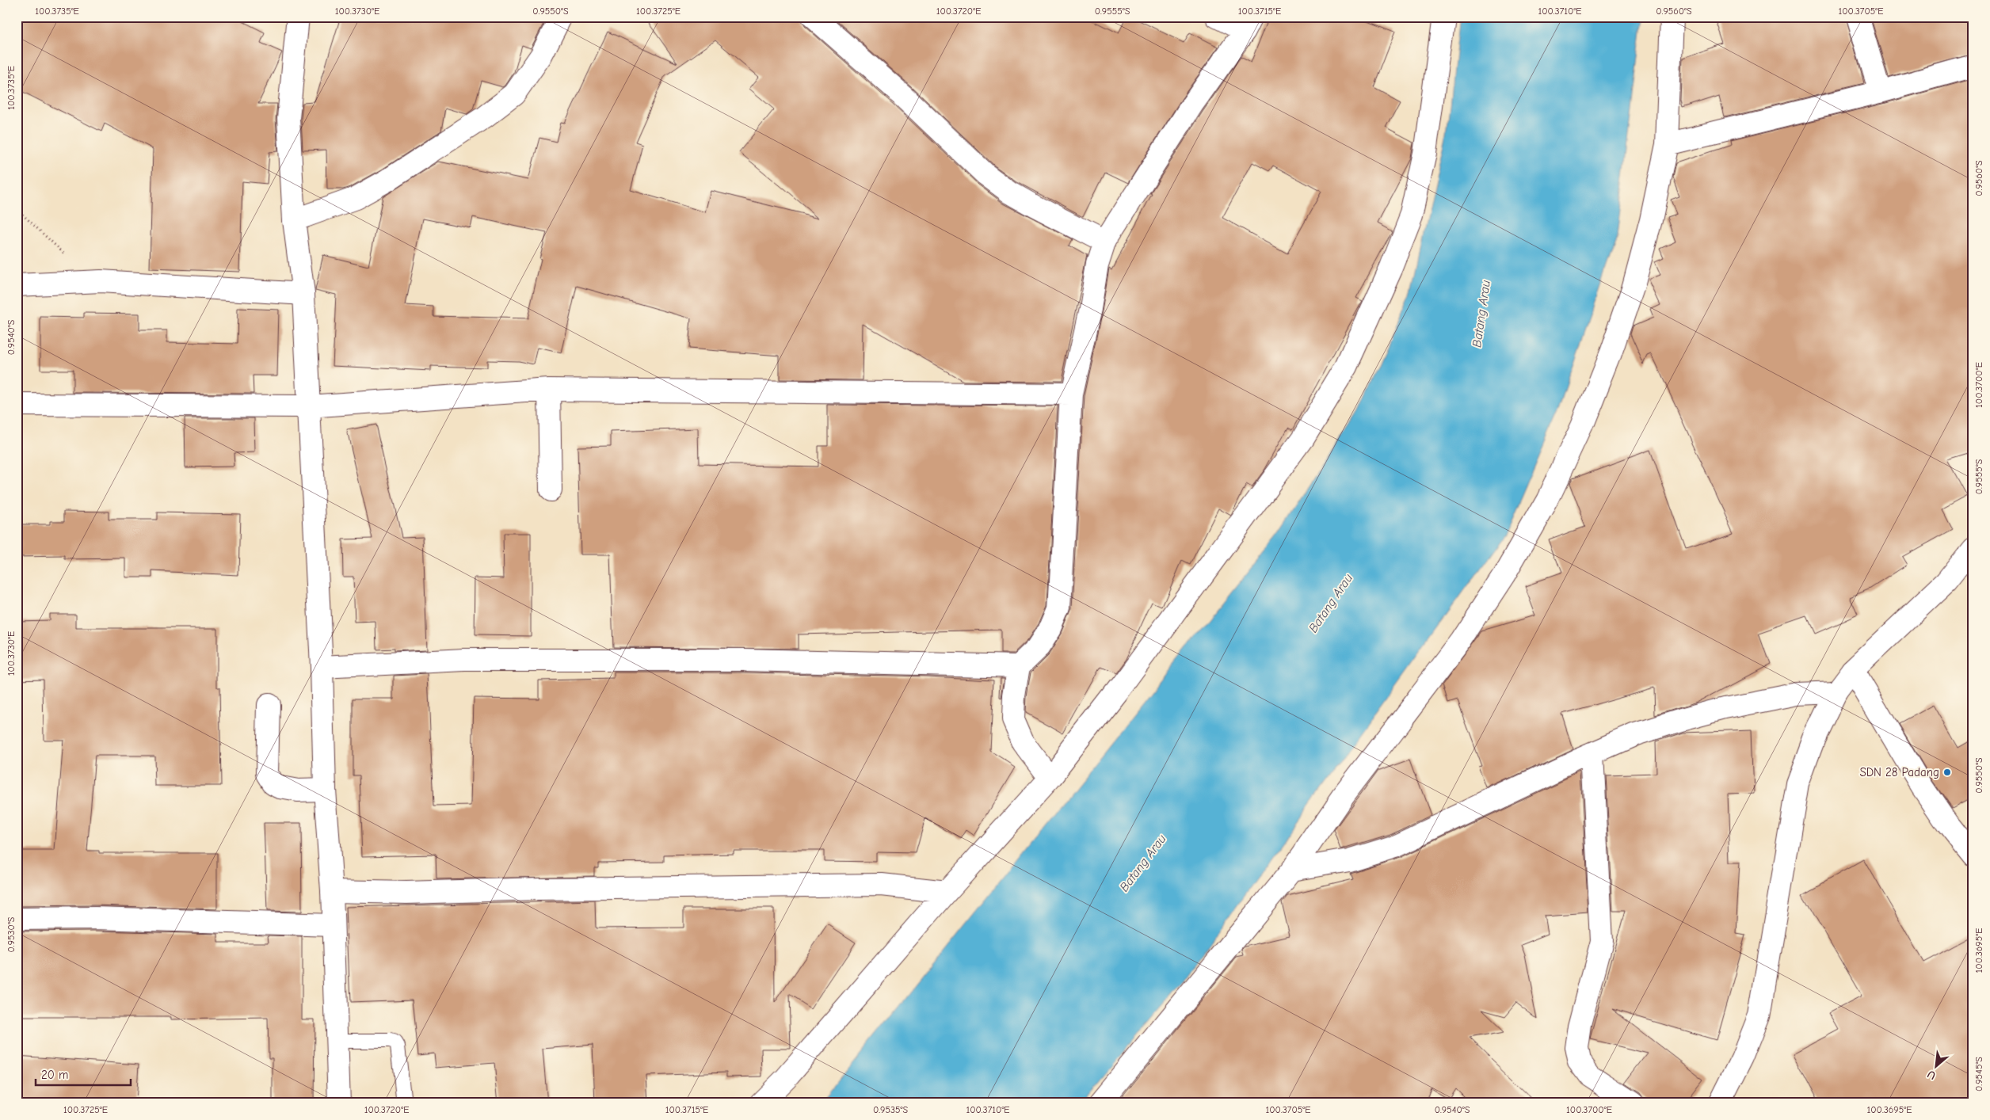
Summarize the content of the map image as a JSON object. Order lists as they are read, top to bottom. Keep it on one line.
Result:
{"water":["Batang Arau"],"places":["SDN 28 Padang"],"scale_bar":"20 m","north":"bottom left","coordinates":["100.3735°E","100.3730°E","0.9550°S","100.3725°E","100.3720°E","0.9555°S","100.3715°E","100.3710°E","0.9560°S","100.3705°E","0.9540°S","100.3700°E","0.9530°S","100.3695°E","0.9545°S","0.9535°S"]}
